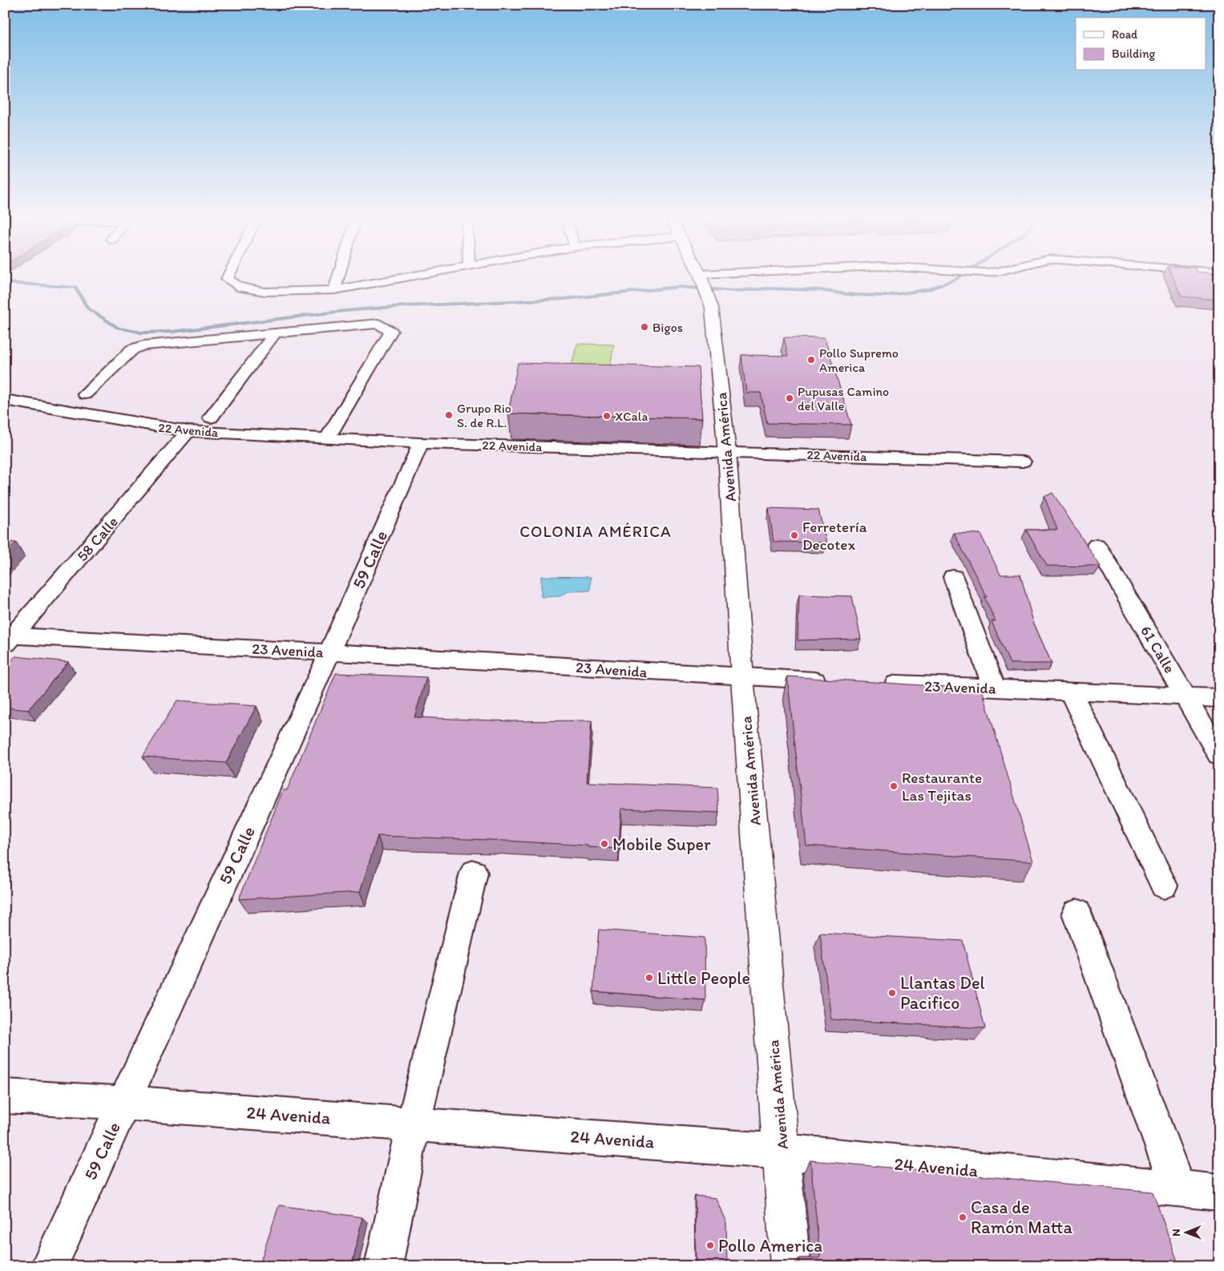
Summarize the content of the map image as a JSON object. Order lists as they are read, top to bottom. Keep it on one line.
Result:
{"streets":{"main road":["Avenida América"],"street":["22 Avenida","58 Calle","59 Calle","61 Calle","23 Avenida","24 Avenida"]},"crossings":[["22 Avenida","Avenida América"],["22 Avenida","58 Calle"],["22 Avenida","59 Calle"],["Avenida América","23 Avenida"],["Avenida América","24 Avenida"],["58 Calle","23 Avenida"],["59 Calle","23 Avenida"],["59 Calle","24 Avenida"],["61 Calle","23 Avenida"]],"districts":["COLONIA AMÉRICA"],"places":["Bigos","Pollo Supremo America","Pupusas Camino del Valle","Grupo Rio S. de R.L.","XCala","Ferretería Decotex","Restaurante Las Tejitas","Mobile Super","Little People","Llantas Del Pacifico","Casa de Ramón Matta","Pollo America"],"legend":["Road","Building"],"north":"left"}
